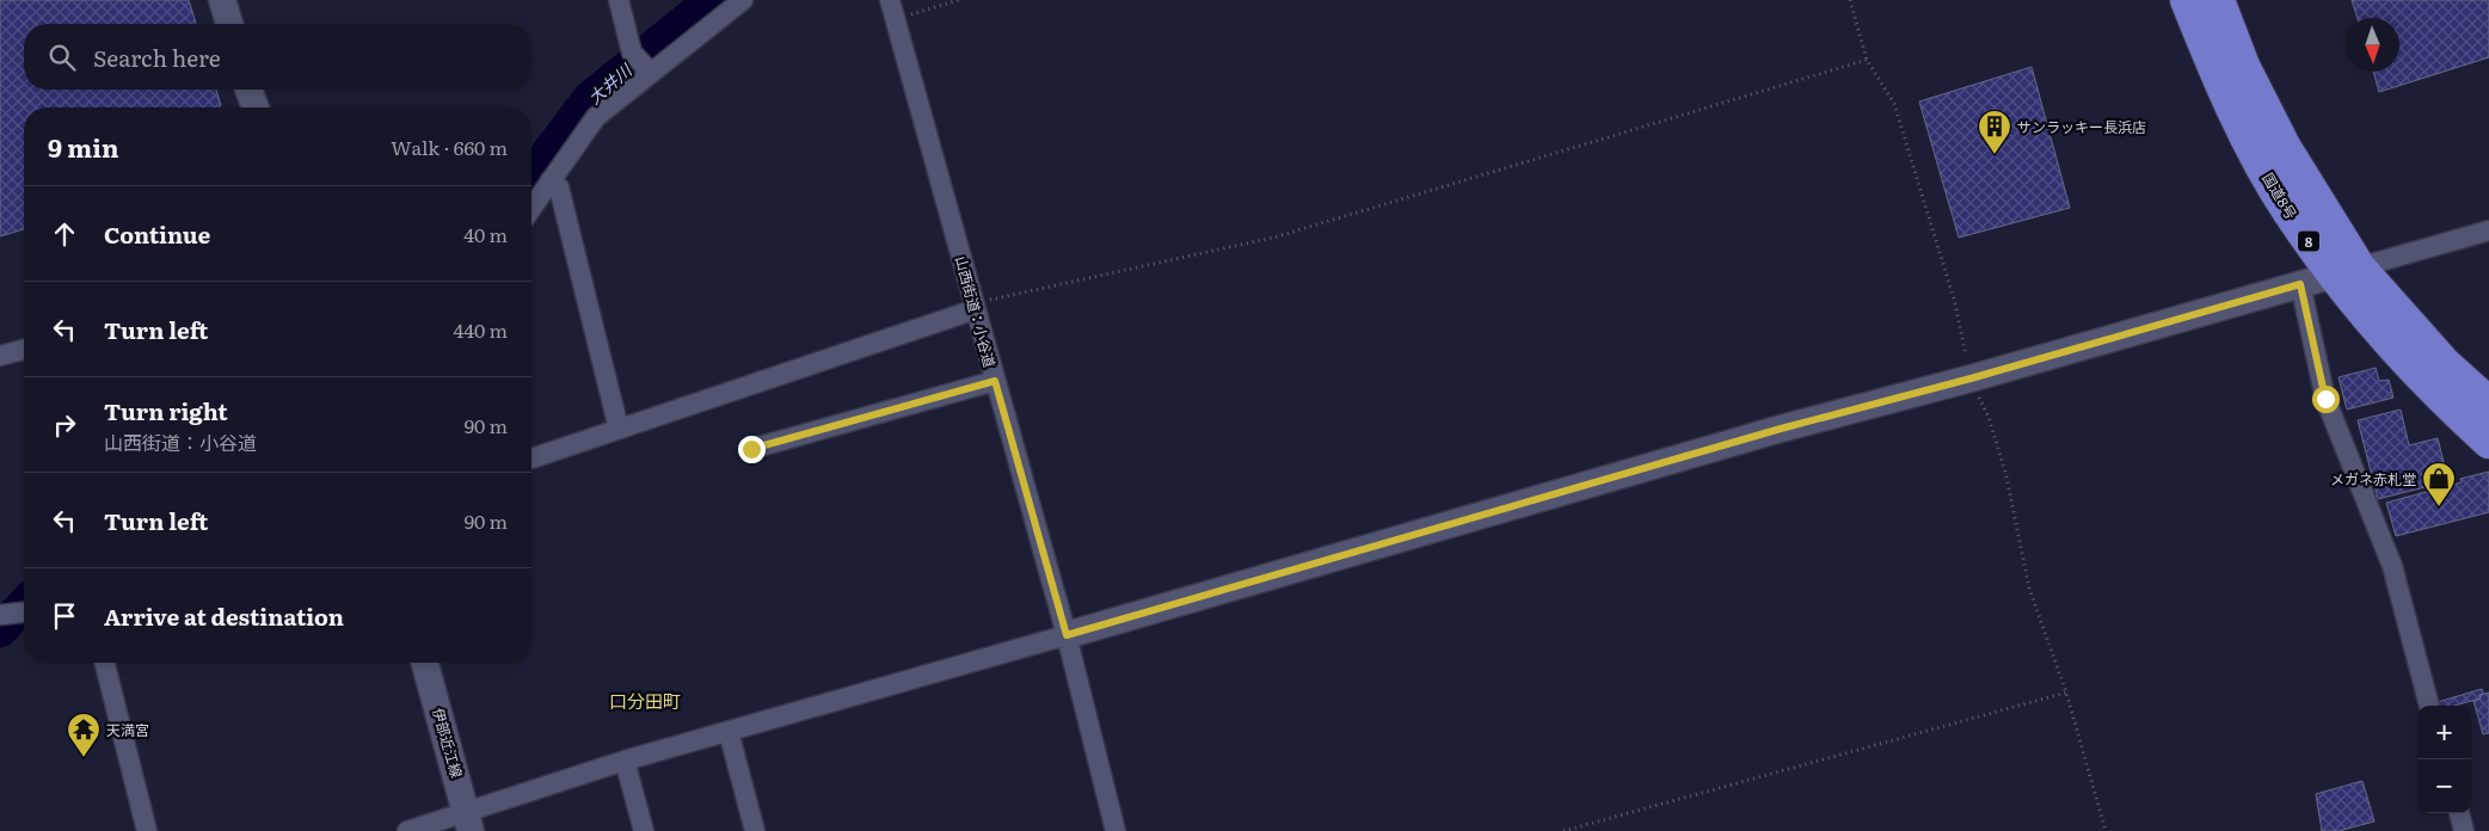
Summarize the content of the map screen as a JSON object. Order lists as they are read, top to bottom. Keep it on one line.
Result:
{"streets":{"highway":["国道8号","8"],"street":["山西街道：小谷道","伊部近江線"]},"districts":["口分田町"],"water":["大井川"],"places":{"building":["サンラッキー長浜店"],"shop":["メガネ赤札堂"],"temple":["天満宮"]},"north":"bottom","page":{"search":"Search here","heading":["9 min","Walk · 660 m"],"list":[["Continue","40 m"],["Turn left","440 m"],["Turn right","山西街道：小谷道","90 m"],["Turn left","90 m"],"Arrive at destination"],"map_buttons":["+","−"]}}
